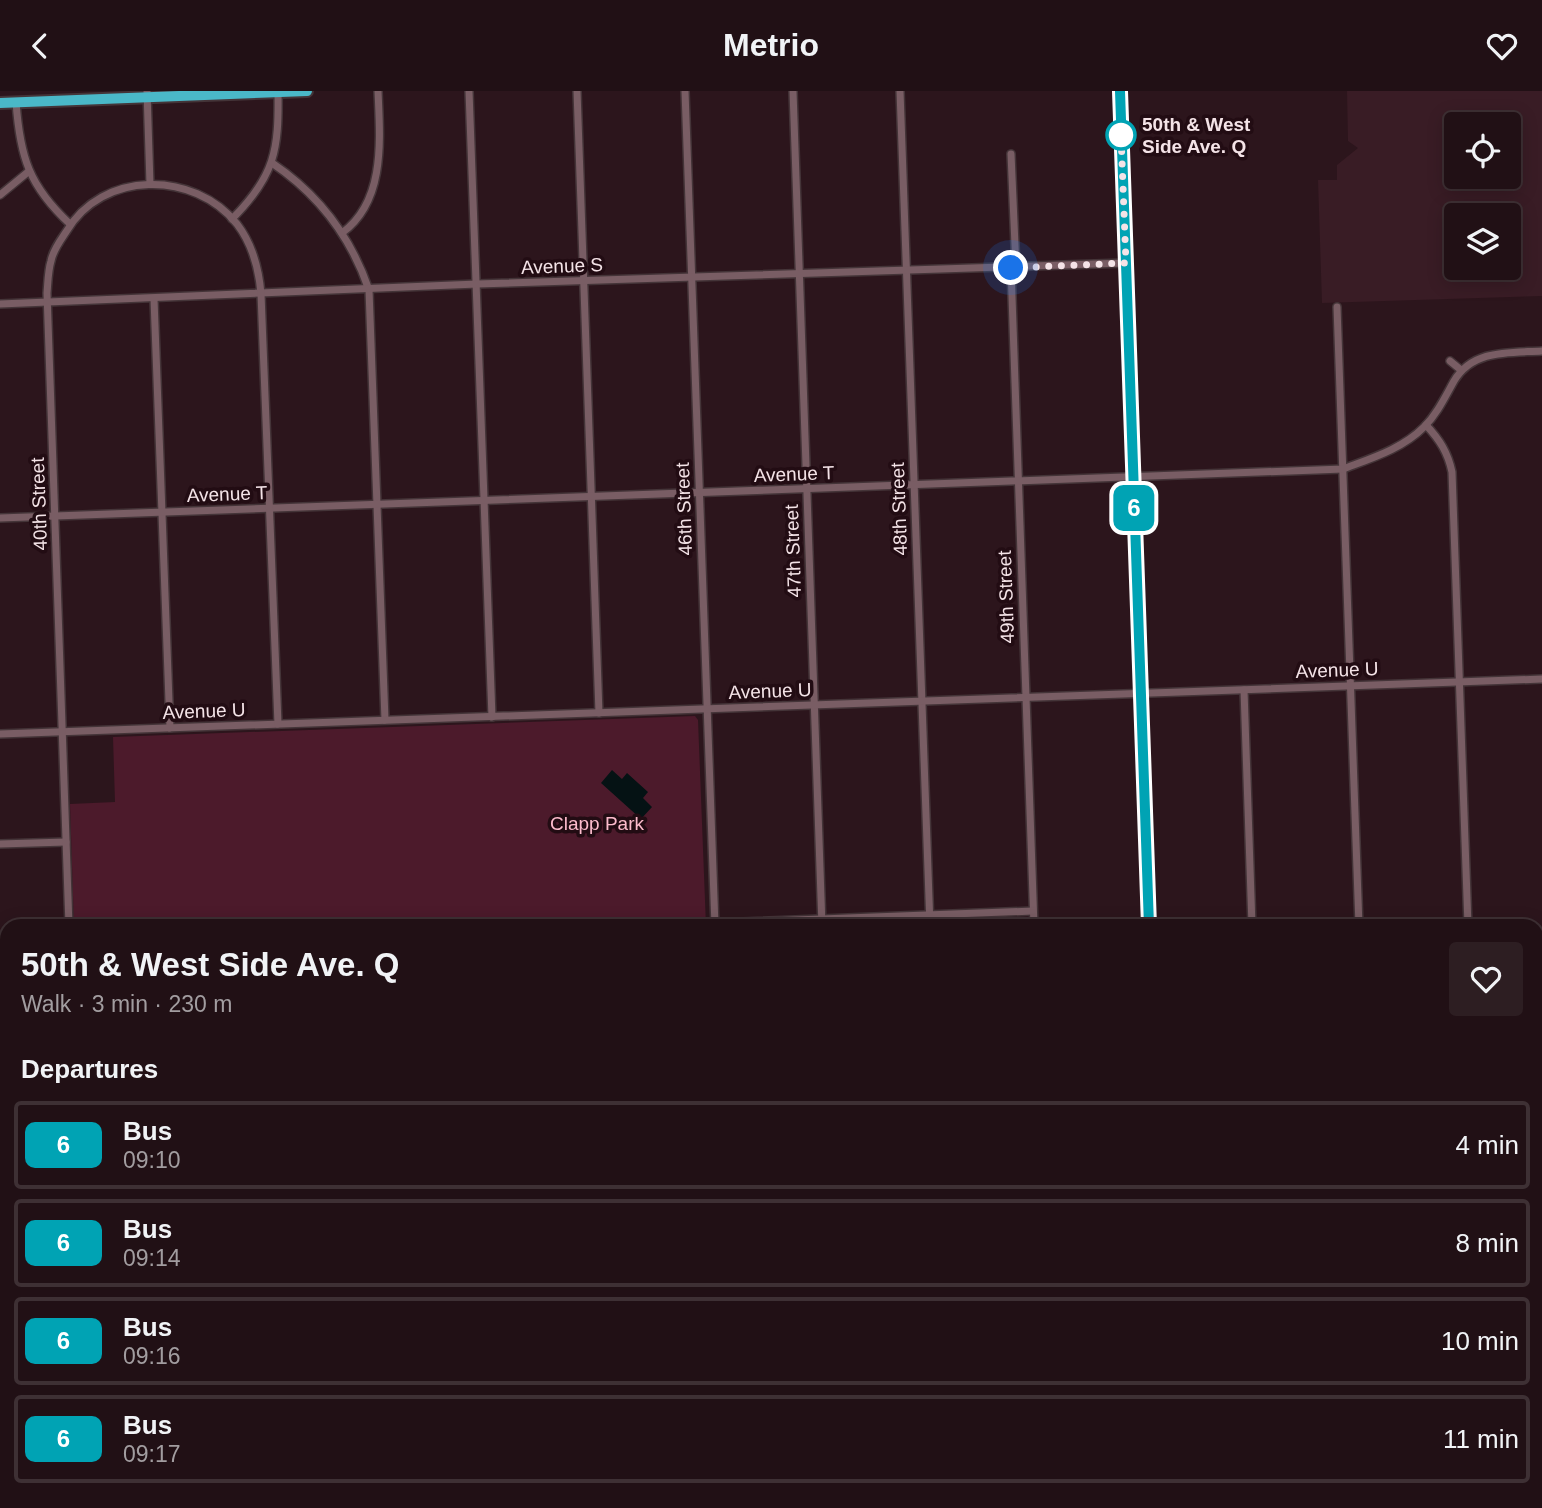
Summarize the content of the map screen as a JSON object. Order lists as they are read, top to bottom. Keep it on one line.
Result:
{"streets":{"street":["Avenue S","Avenue T","40th Street","46th Street","48th Street","47th Street","49th Street","Avenue U"]},"crossings":[["Avenue S","40th Street"],["Avenue S","46th Street"],["Avenue S","48th Street"],["Avenue S","47th Street"],["Avenue S","49th Street"],["Avenue T","40th Street"],["Avenue T","46th Street"],["Avenue T","48th Street"],["Avenue T","47th Street"],["Avenue T","49th Street"],["40th Street","Avenue U"],["46th Street","Avenue U"],["48th Street","Avenue U"],["47th Street","Avenue U"],["49th Street","Avenue U"]],"parks":["Clapp Park"],"places":["50th & West Side Ave. Q"],"lines":["bus line 6"],"page":{"header":"Metrio","on_map":"6","heading":[["50th & West Side Ave. Q","Walk · 3 min · 230 m"],"Departures"],"list":[{"mark":"6","name":"Bus","note":"09:10","value":"4 min"},{"mark":"6","name":"Bus","note":"09:14","value":"8 min"},{"mark":"6","name":"Bus","note":"09:16","value":"10 min"},{"mark":"6","name":"Bus","note":"09:17","value":"11 min"}]}}
